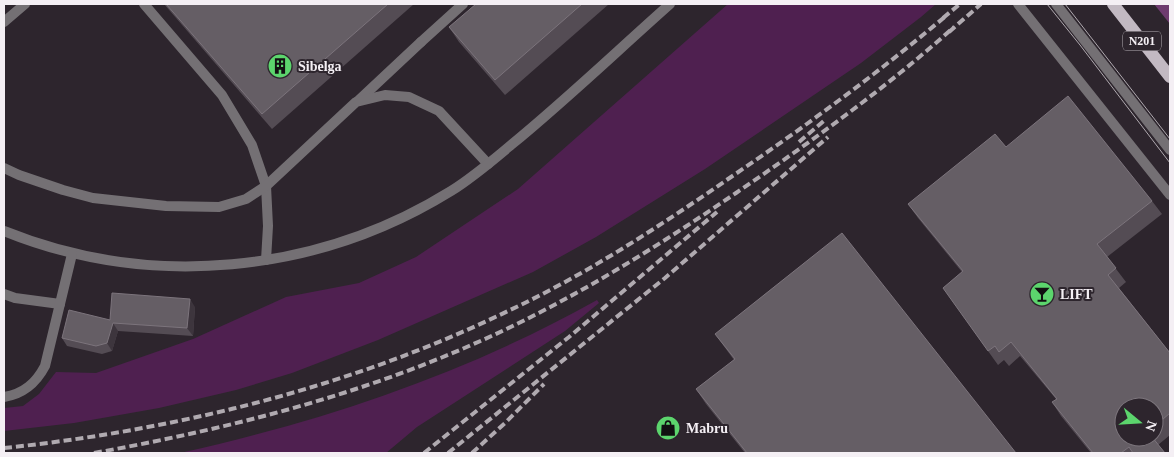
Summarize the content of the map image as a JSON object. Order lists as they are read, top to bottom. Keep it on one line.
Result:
{"streets":{"main road":["N201"]},"places":{"building":["Sibelga"],"bar":["LIFT"],"shop":["Mabru"]},"north":"right"}
